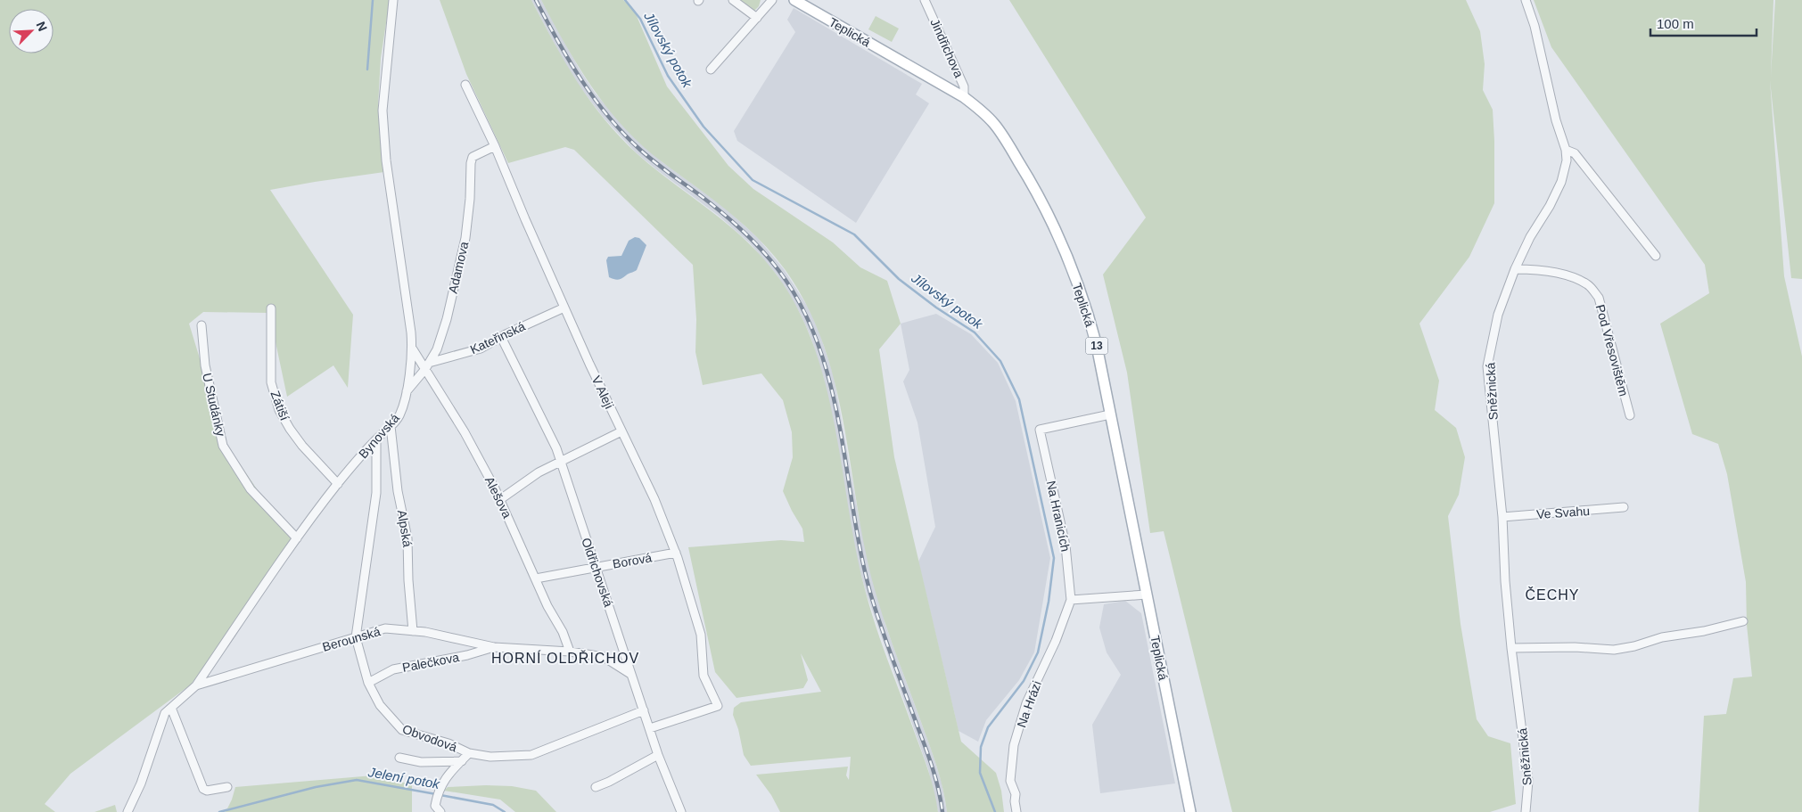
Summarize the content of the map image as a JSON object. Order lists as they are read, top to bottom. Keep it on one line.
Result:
{"streets":{"main road":["Teplická","13"],"street":["Jindřichova","Adamova","Kateřinská","Pod Vřesovištěm","Sněžnická","V Aleji","U Studánky","Zátiší","Bynovská","Alešova","Ve Svahu","Na Hranicích","Alpská","Borová","Oldřichovská","Berounská","Palečkova","Na Hrázi","Obvodová"]},"crossings":[["Teplická","Jindřichova"],["Teplická","Na Hranicích"],["Adamova","Kateřinská"],["Adamova","V Aleji"],["Adamova","Bynovská"],["Adamova","Alešova"],["Kateřinská","V Aleji"],["Kateřinská","Alešova"],["Kateřinská","Oldřichovská"],["Pod Vřesovištěm","Sněžnická"],["Sněžnická","Ve Svahu"],["V Aleji","Borová"],["V Aleji","Oldřichovská"],["U Studánky","Bynovská"],["Zátiší","Bynovská"],["Bynovská","Alešova"],["Bynovská","Alpská"],["Bynovská","Berounská"],["Bynovská","Obvodová"],["Alešova","Borová"],["Alešova","Berounská"],["Na Hranicích","Na Hrázi"],["Alpská","Berounská"],["Borová","Oldřichovská"],["Oldřichovská","Berounská"],["Oldřichovská","Obvodová"],["Berounská","Palečkova"],["Berounská","Obvodová"],["Palečkova","Obvodová"]],"districts":["ČECHY","HORNÍ OLDŘICHOV"],"water":["Jílovský potok","Jelení potok"],"scale_bar":"100 m","north":"top right"}
